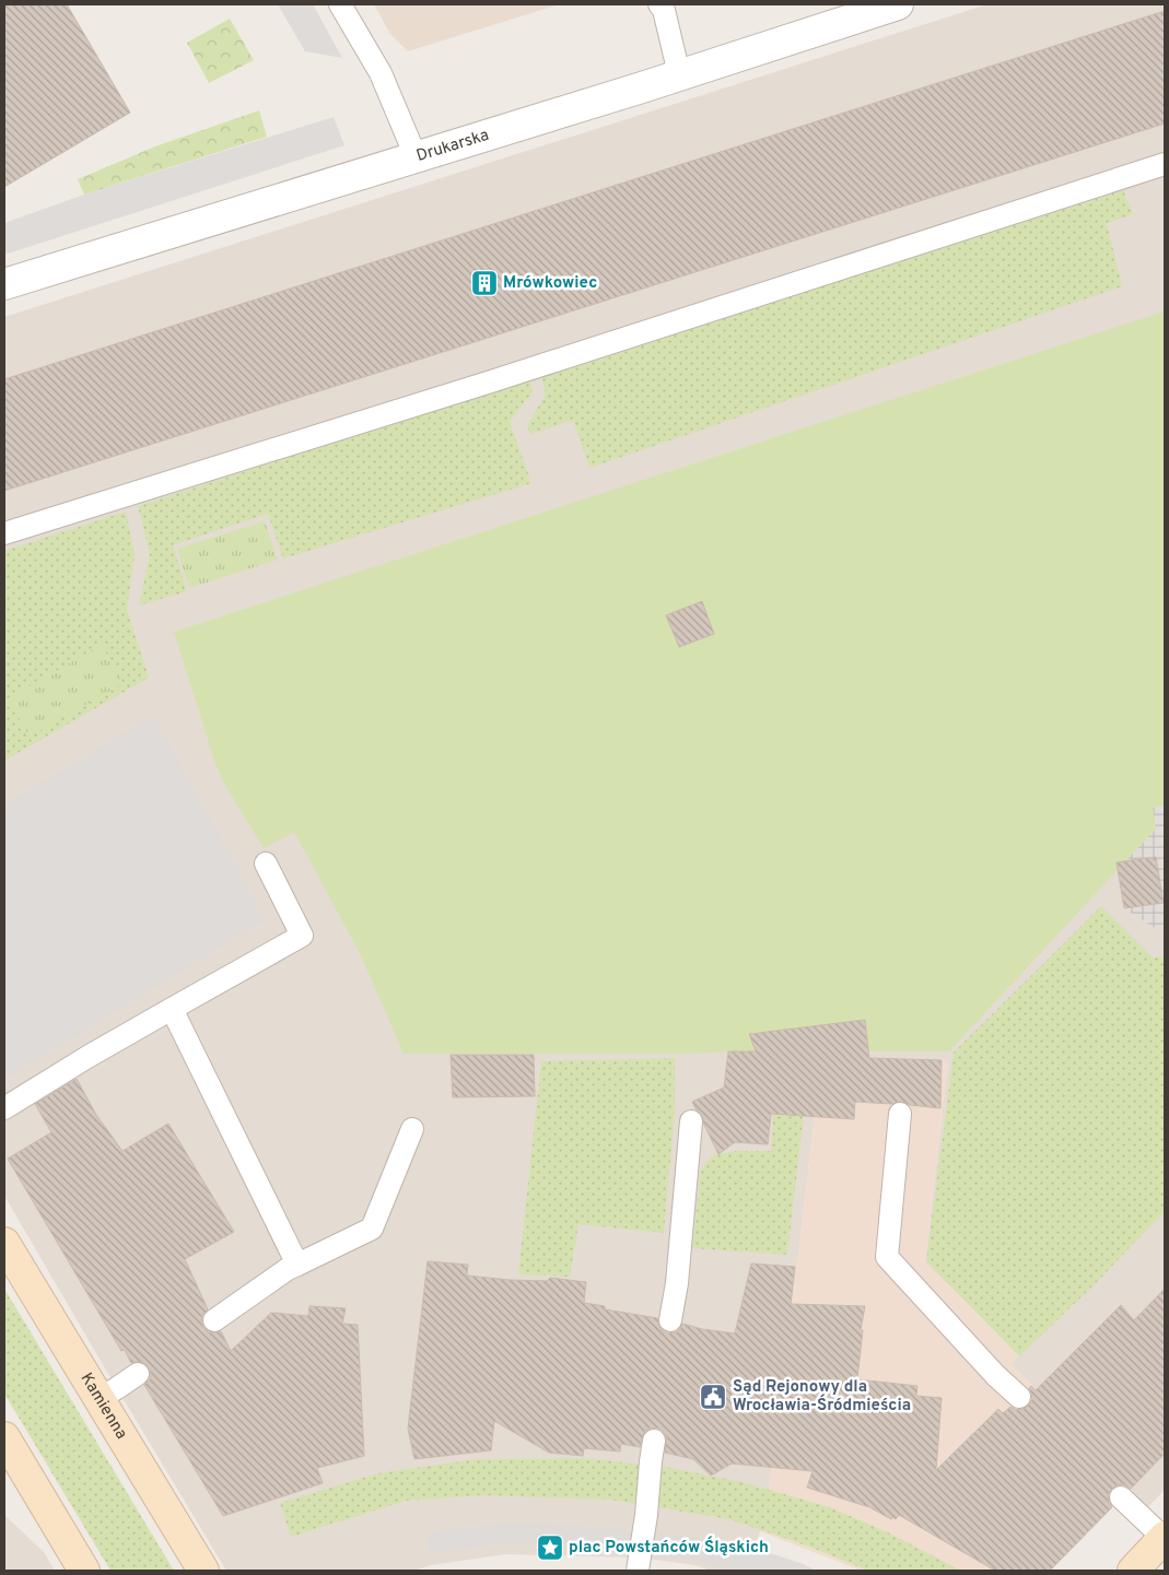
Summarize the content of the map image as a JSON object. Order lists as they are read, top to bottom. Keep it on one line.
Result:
{"streets":{"street":["Drukarska","Kamienna"]},"places":{"building":["Mrówkowiec"],"public building":["Sąd Rejonowy dla Wrocławia-Śródmieścia"],"place":["plac Powstańców Śląskich"]}}
